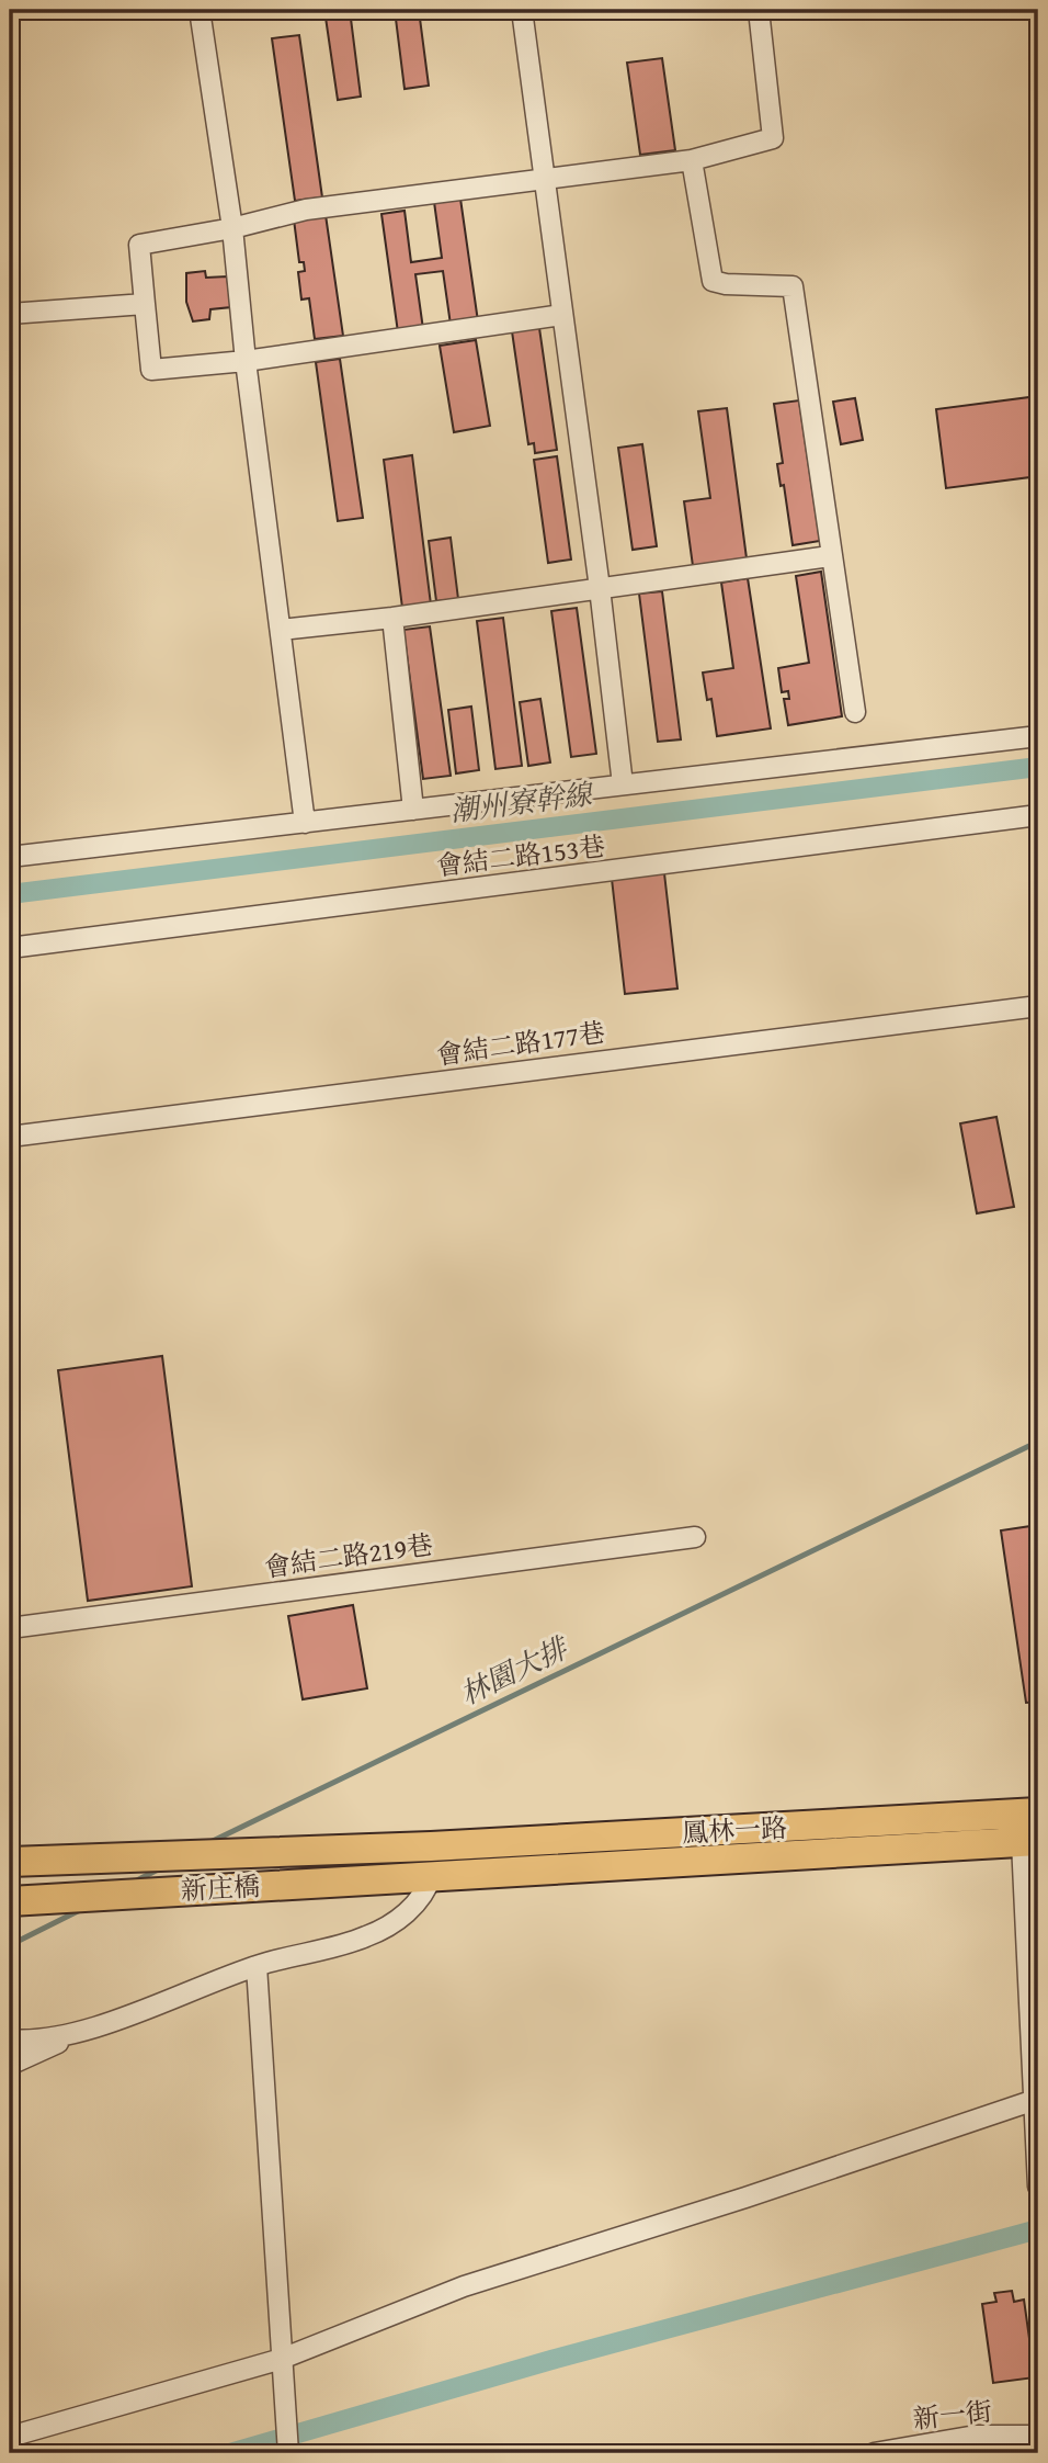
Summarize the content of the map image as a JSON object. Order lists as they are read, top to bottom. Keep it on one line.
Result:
{"streets":{"main road":["鳳林一路","新庄橋"],"street":["會結二路153巷","會結二路177巷","會結二路219巷","新一街"]},"crossings":[["鳳林一路","新庄橋"]],"water":["潮州寮幹線","林園大排"]}
